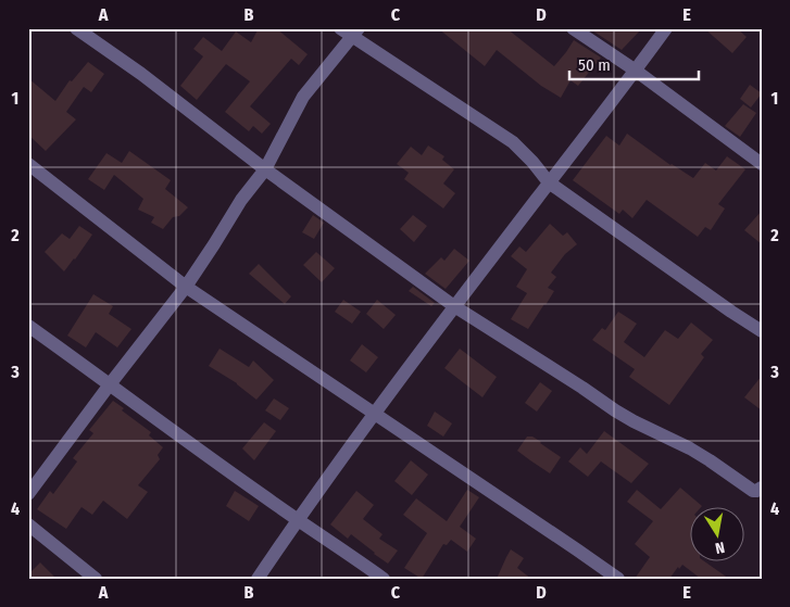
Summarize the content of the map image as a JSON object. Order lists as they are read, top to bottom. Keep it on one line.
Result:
{"scale_bar":"50 m","north":"bottom","grid":{"columns":["A","B","C","D","E"],"rows":["1","2","3","4"]}}
